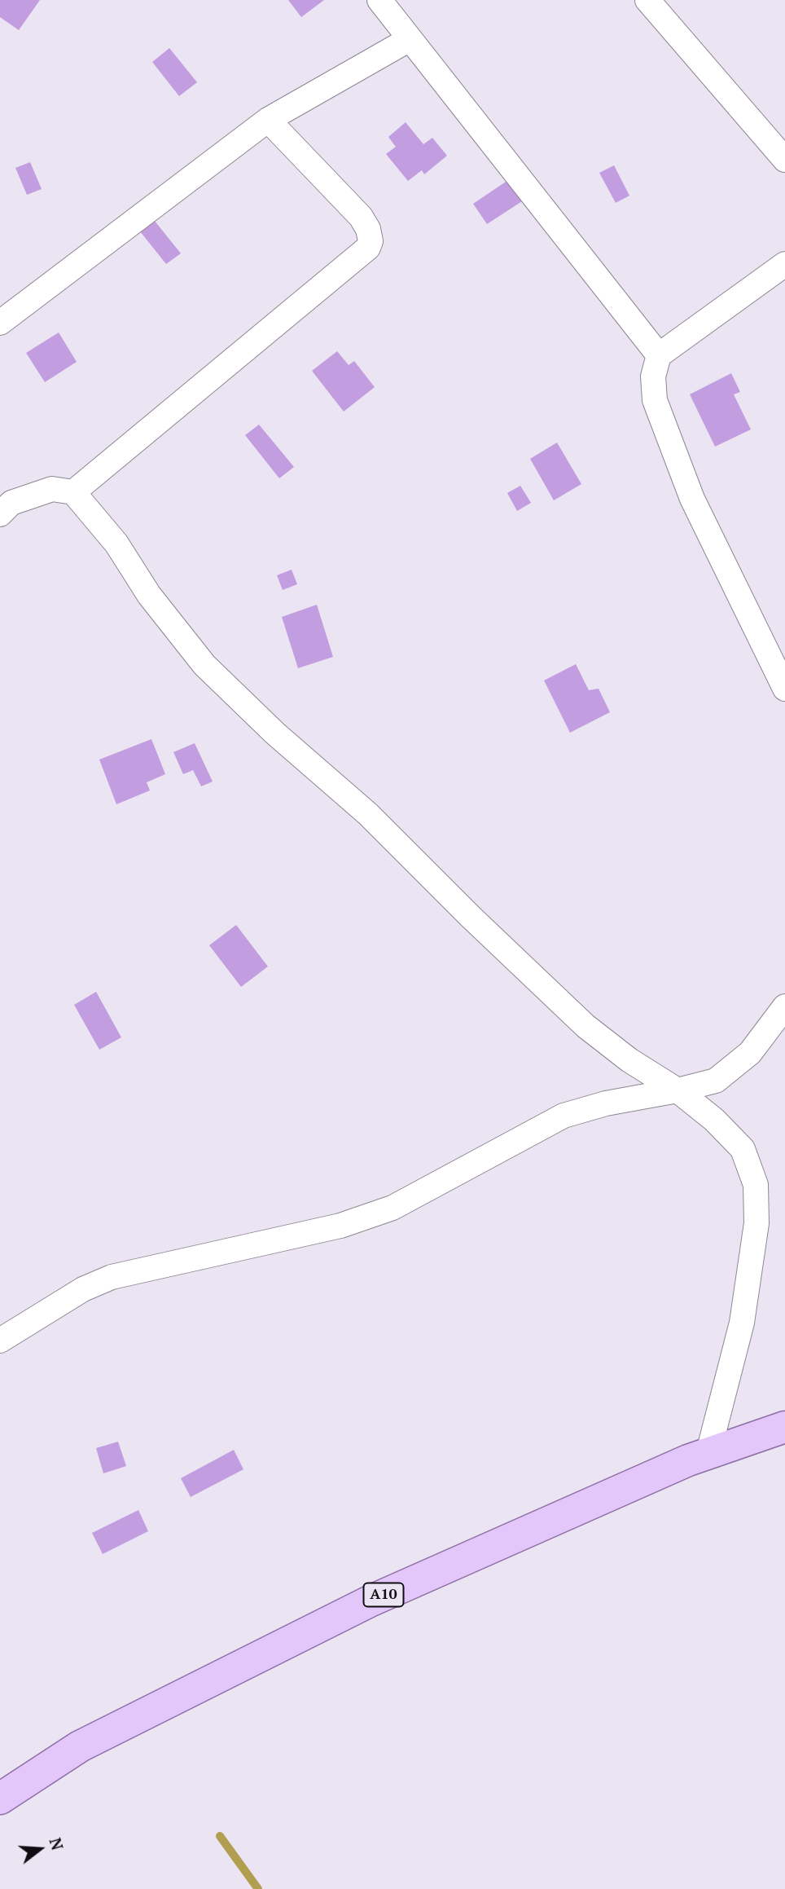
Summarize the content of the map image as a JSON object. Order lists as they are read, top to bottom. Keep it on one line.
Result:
{"streets":{"main road":["A10"]},"north":"right"}
